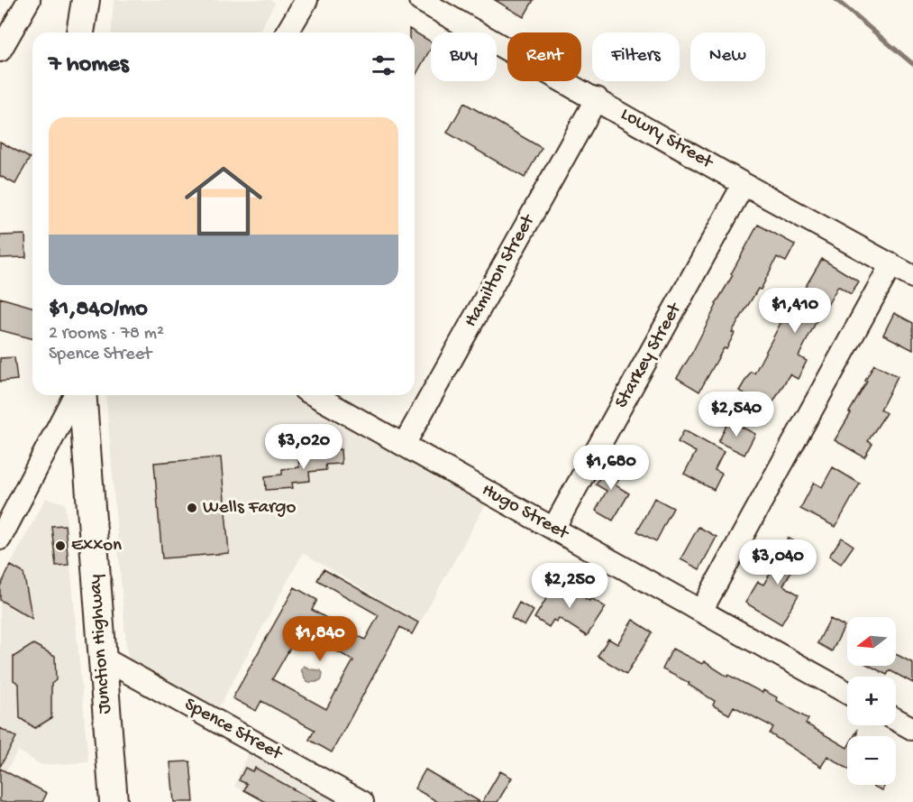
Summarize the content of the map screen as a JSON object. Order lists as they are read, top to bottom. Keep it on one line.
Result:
{"streets":{"main road":["Junction Highway"],"street":["Lowry Street","Hamilton Street","Starkey Street","Hugo Street","Spence Street"]},"crossings":[["Lowry Street","Hamilton Street"],["Lowry Street","Starkey Street"],["Hamilton Street","Hugo Street"],["Starkey Street","Hugo Street"],["Junction Highway","Spence Street"]],"places":["Wells Fargo","Exxon"],"north":"left","page":{"chip":["Buy","Rent","Filters","New"],"heading":"7 homes","list":[{"name":"$1,840/mo","note":"2 rooms · 78 m² · Spence Street"}],"price":["$1,410","$2,540","$3,020","$1,680","$3,040","$2,250","$1,840"],"map_buttons":["+","−"]}}
